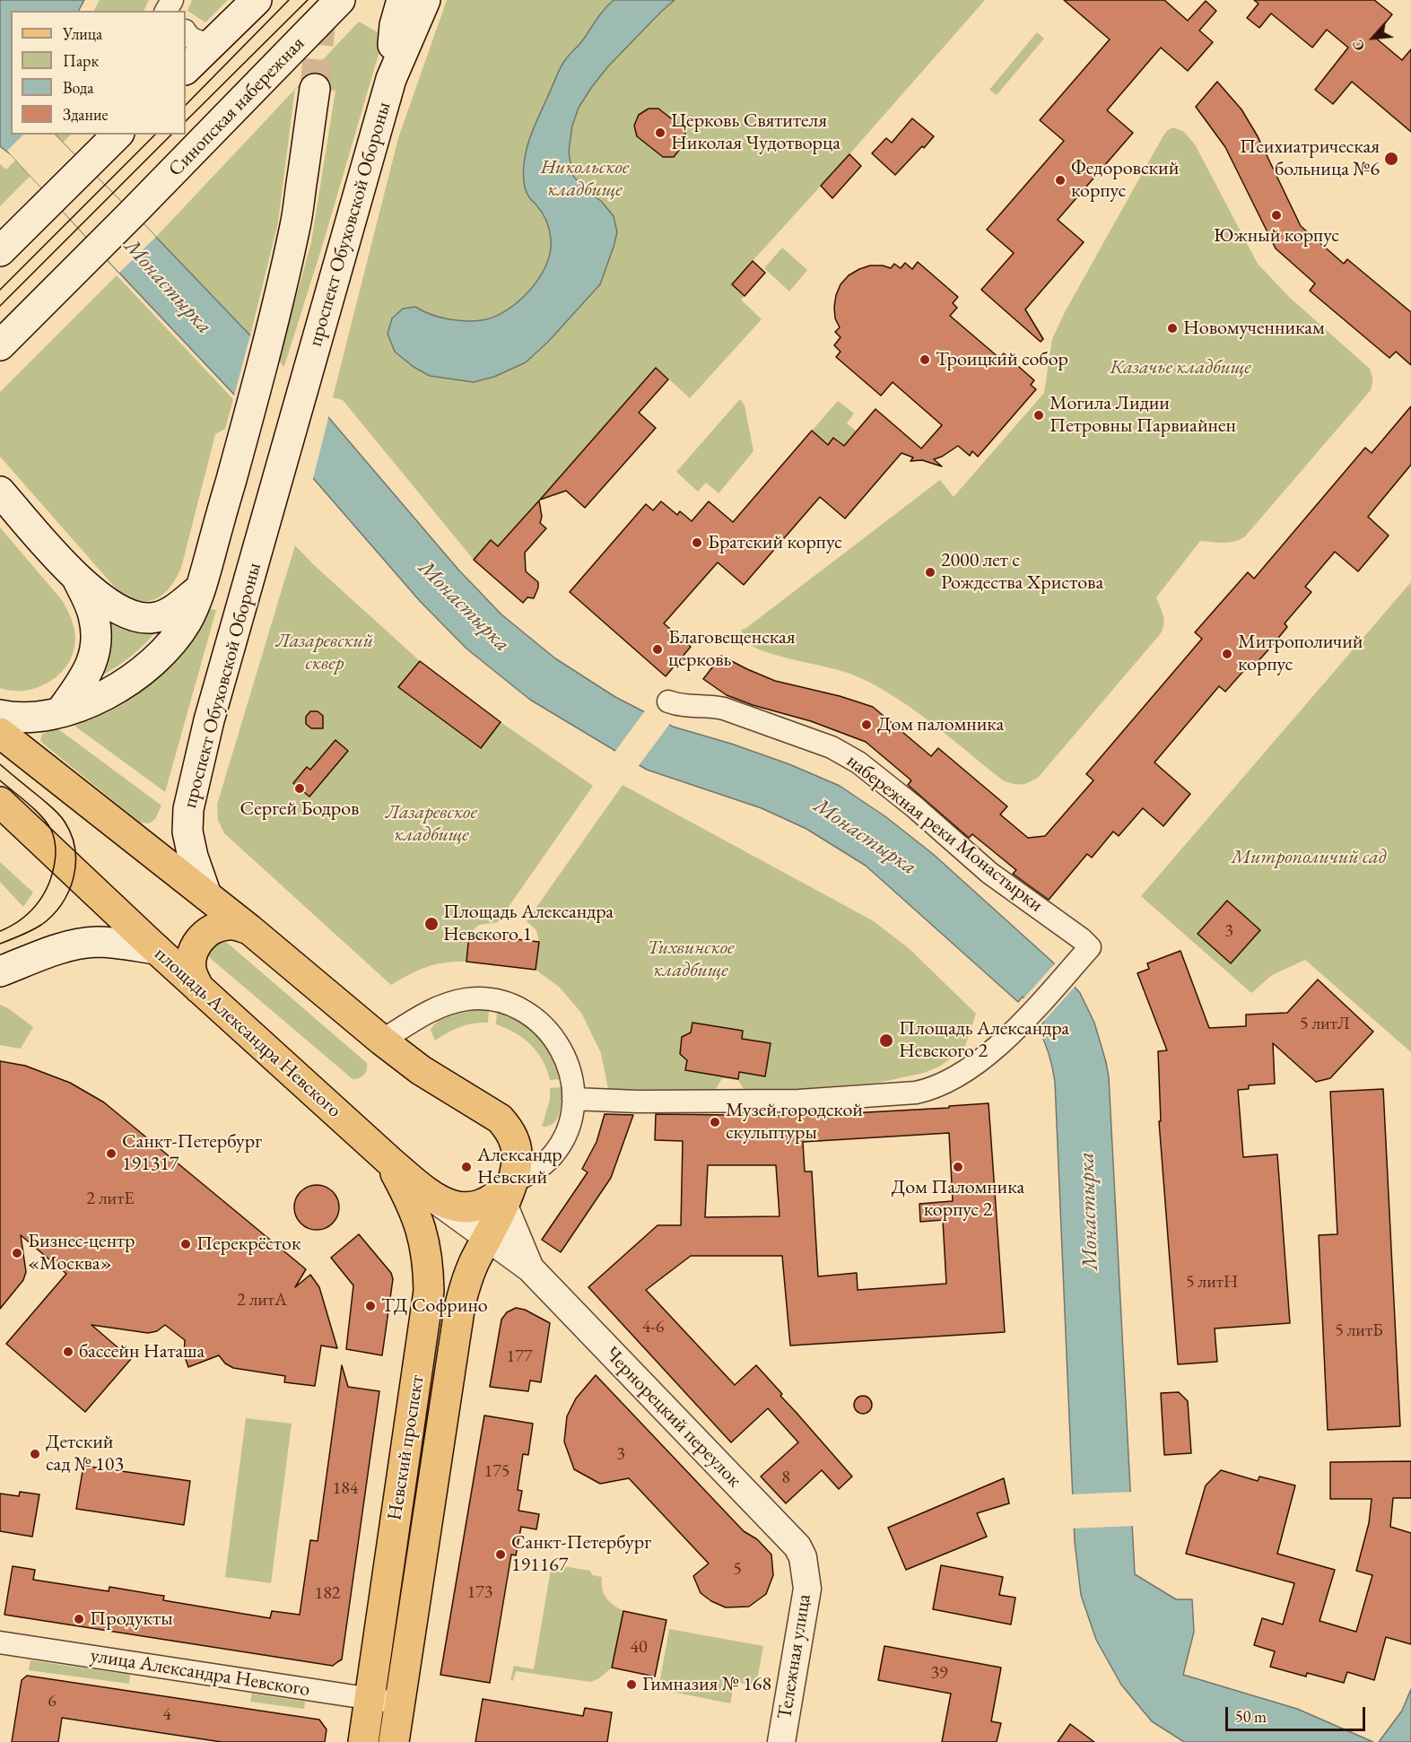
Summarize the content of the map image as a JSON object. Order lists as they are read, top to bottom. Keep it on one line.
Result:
{"streets":{"main road":["Синопская набережная","проспект Обуховской Обороны","площадь Александра Невского","Невский проспект"],"street":["набережная реки Монастырки","Чернорецкий переулок","Тележная улица","улица Александра Невского"]},"crossings":[["набережная реки Монастырки","площадь Александра Невского"],["площадь Александра Невского","Чернорецкий переулок"],["площадь Александра Невского","Невский проспект"],["Чернорецкий переулок","Невский проспект"],["Чернорецкий переулок","Тележная улица"],["Невский проспект","улица Александра Невского"]],"water":["Монастырка"],"parks":["Никольское кладбище","Казачье кладбище","Лазаревский сквер","Лазаревское кладбище","Митрополичий сад","Тихвинское кладбище"],"places":["Церковь Святителя Николая Чудотворца","Психиатрическая больница №6","Федоровский корпус","Южный корпус","Новомученникам","Троицкий собор","Могила Лидии Петровны Парвиайнен","Братский корпус","2000 лет с Рождества Христова","Благовещенская церковь","Митрополичий корпус","Дом паломника","Сергей Бодров","Площадь Александра Невского 1","Площадь Александра Невского 2","Музей городской скульптуры","Санкт-Петербург 191317","Александр Невский","Дом Паломника корпус 2","Перекрёсток","Бизнес-центр «Москва»","ТД Софрино","бассейн Наташа","Детский сад № 103","Санкт-Петербург 191167","Продукты","Гимназия № 168"],"house_numbers":["3","5 литЛ","2 литЕ","5 литН","2 литА","4-6","5 литБ","177","3","175","8","184","5","173","182","40","39","6","4"],"legend":["Улица","Парк","Вода","Здание"],"scale_bar":"50 m","north":"bottom left"}
